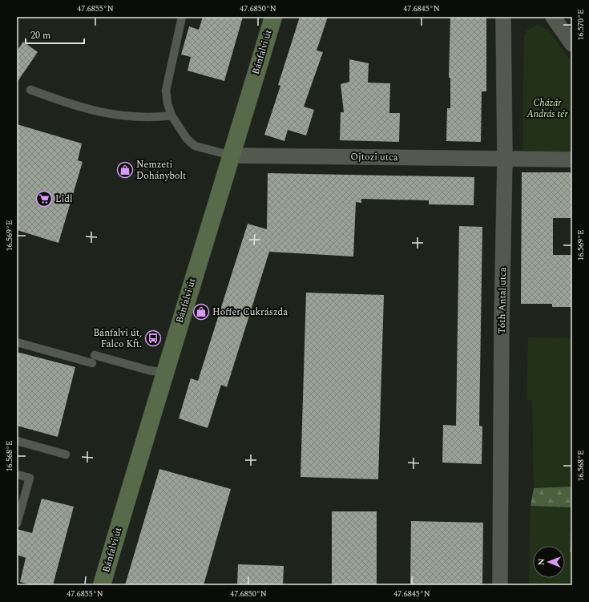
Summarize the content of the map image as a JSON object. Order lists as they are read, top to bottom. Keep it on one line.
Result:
{"streets":{"main road":["Bánfalvi út"],"street":["Ojtozi utca","Tóth Antal utca"]},"crossings":[["Bánfalvi út","Ojtozi utca"],["Ojtozi utca","Tóth Antal utca"]],"parks":["Cházár András tér"],"places":{"shop":["Nemzeti Dohánybolt","Hoffer Cukrászda"],"supermarket":["Lidl"],"bus stop":["Bánfalvi út, Falco Kft."]},"scale_bar":"20 m","north":"left","coordinates":["47.6855°N","47.6850°N","47.6845°N","16.570°E","16.569°E","16.568°E"]}
